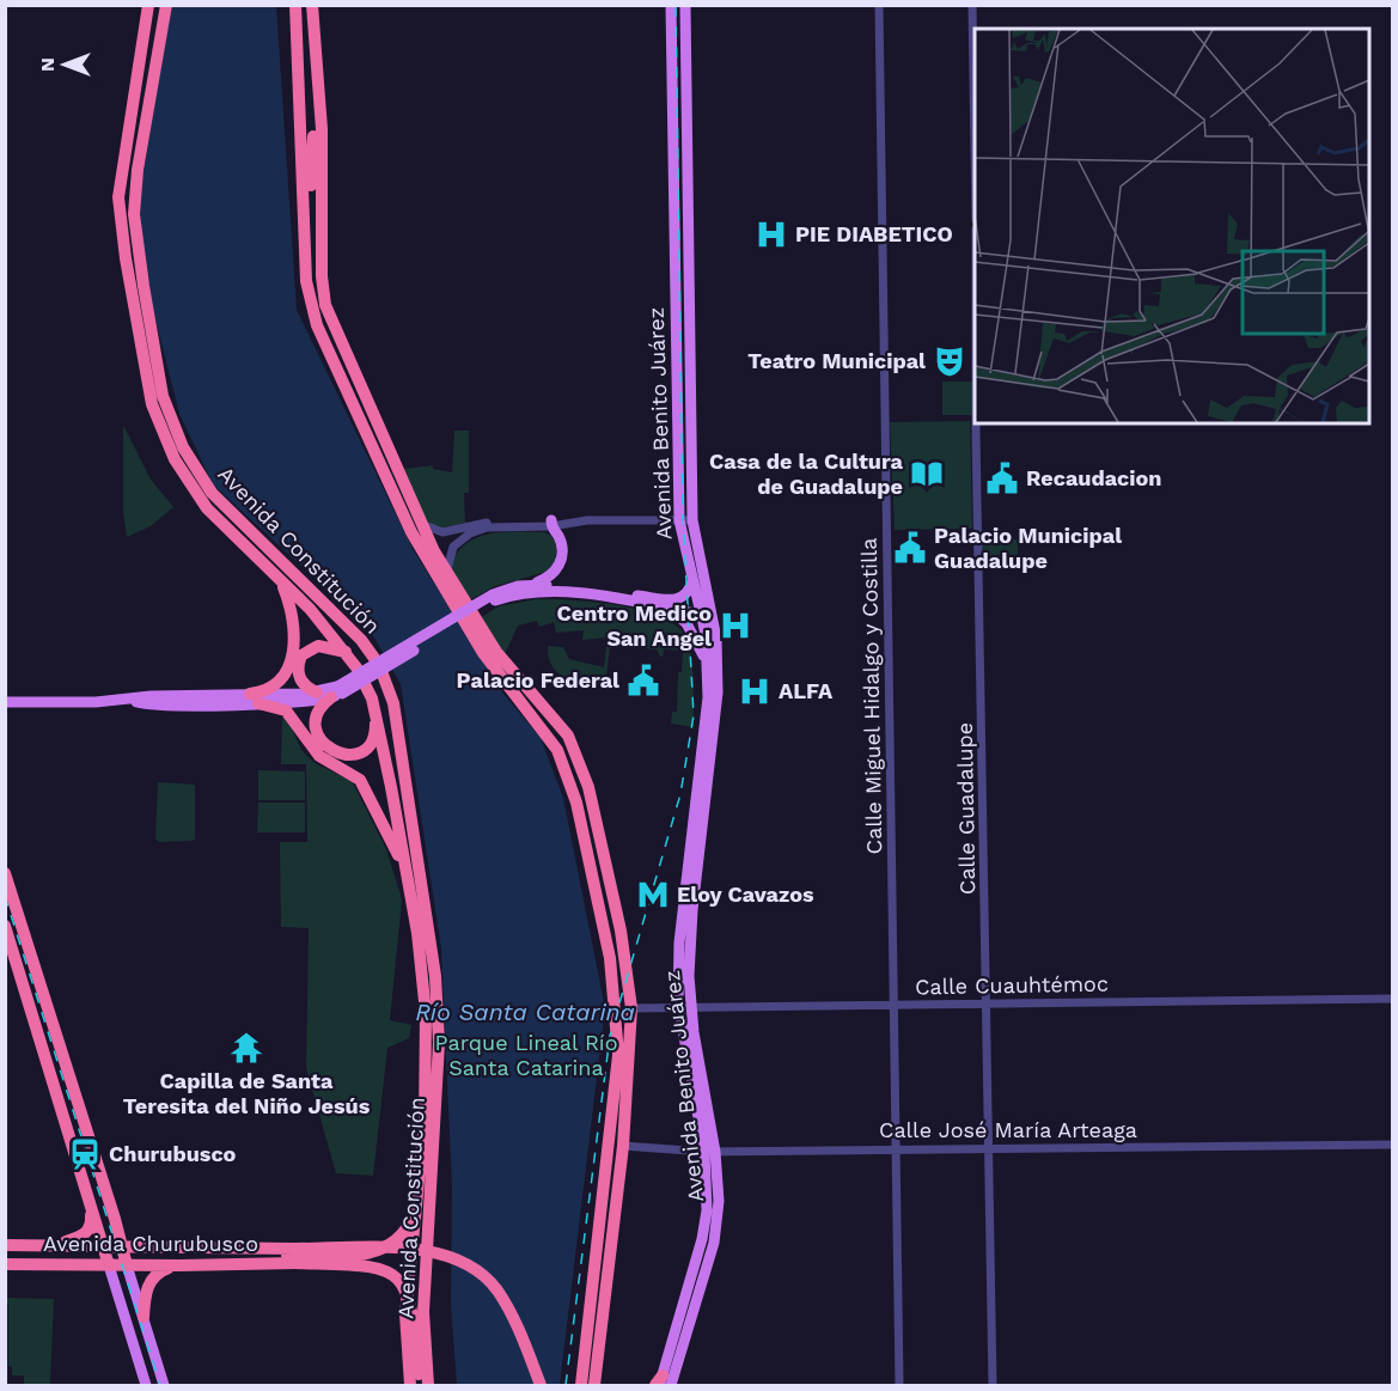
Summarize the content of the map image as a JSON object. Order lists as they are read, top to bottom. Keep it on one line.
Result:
{"streets":{"highway":["Avenida Constitución","Avenida Churubusco"],"main road":["Avenida Benito Juárez"],"street":["Calle Miguel Hidalgo y Costilla","Calle Guadalupe","Calle Cuauhtémoc","Calle José María Arteaga"]},"crossings":[["Avenida Benito Juárez","Calle Cuauhtémoc"],["Avenida Benito Juárez","Calle José María Arteaga"],["Calle Miguel Hidalgo y Costilla","Calle Cuauhtémoc"],["Calle Miguel Hidalgo y Costilla","Calle José María Arteaga"],["Calle Guadalupe","Calle Cuauhtémoc"],["Calle Guadalupe","Calle José María Arteaga"]],"water":["Río Santa Catarina"],"parks":["Parque Lineal Río Santa Catarina"],"places":{"hospital":["PIE DIABETICO","Centro Medico San Angel","ALFA"],"theatre":["Teatro Municipal"],"library":["Casa de la Cultura de Guadalupe"],"public building":["Recaudacion","Palacio Municipal Guadalupe","Palacio Federal"],"metro station":["Eloy Cavazos"],"temple":["Capilla de Santa Teresita del Niño Jesús"],"station":["Churubusco"]},"north":"left"}
